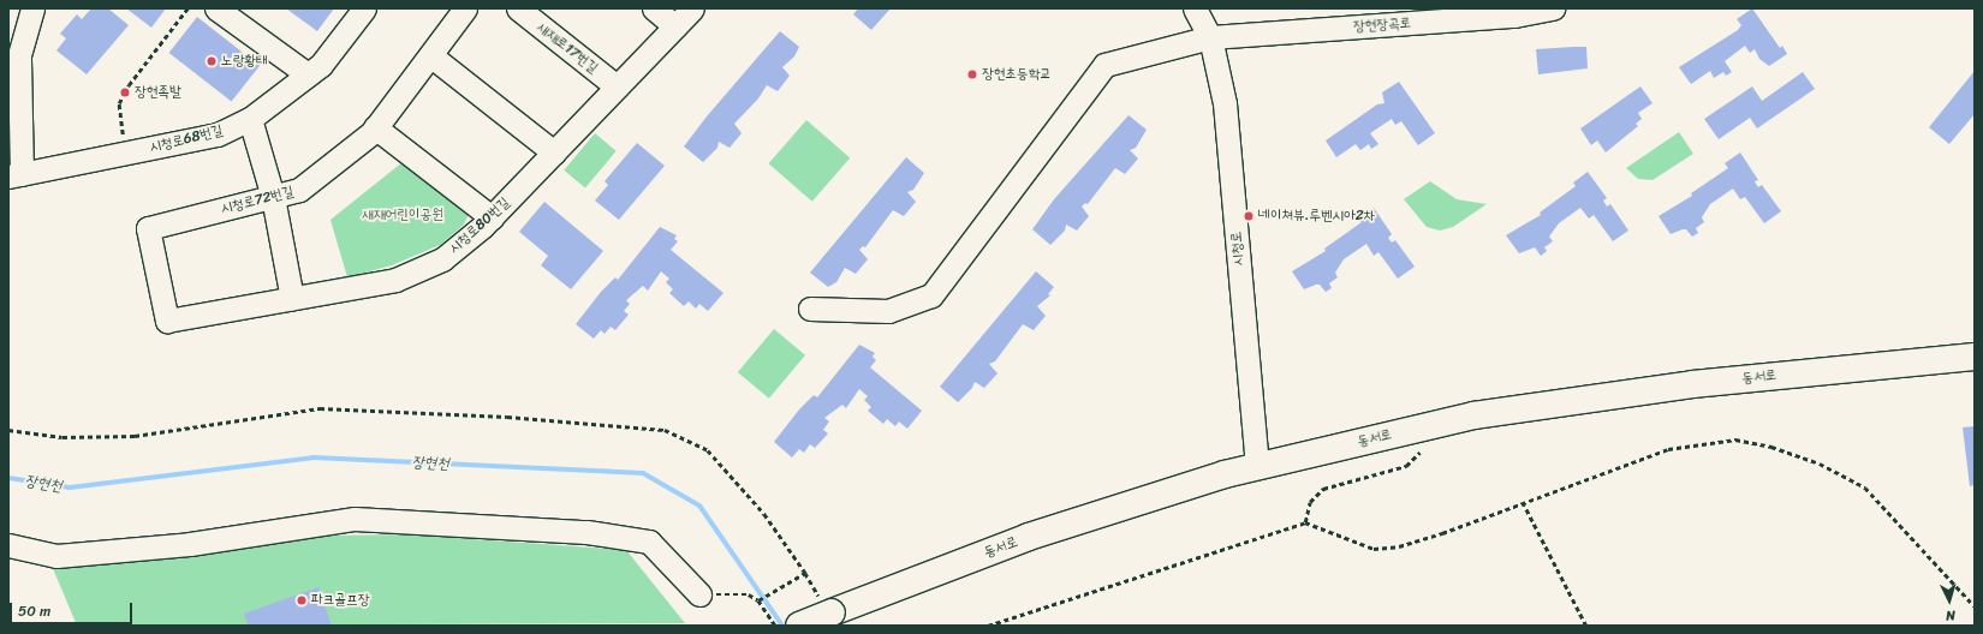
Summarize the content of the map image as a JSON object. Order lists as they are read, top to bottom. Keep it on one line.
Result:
{"streets":{"main road":["동서로"],"street":["장현장곡로","새재로17번길","시청로68번길","시청로72번길","시청로80번길","시청로"]},"crossings":[["장현장곡로","시청로"],["새재로17번길","시청로80번길"],["시청로72번길","시청로80번길"],["시청로","동서로"]],"water":["장현천"],"parks":["새재어린이공원"],"places":["노랑황태","장현초등학교","장현족발","네이쳐뷰.루벤시아2차","파크골프장"],"scale_bar":"50 m","north":"bottom"}
